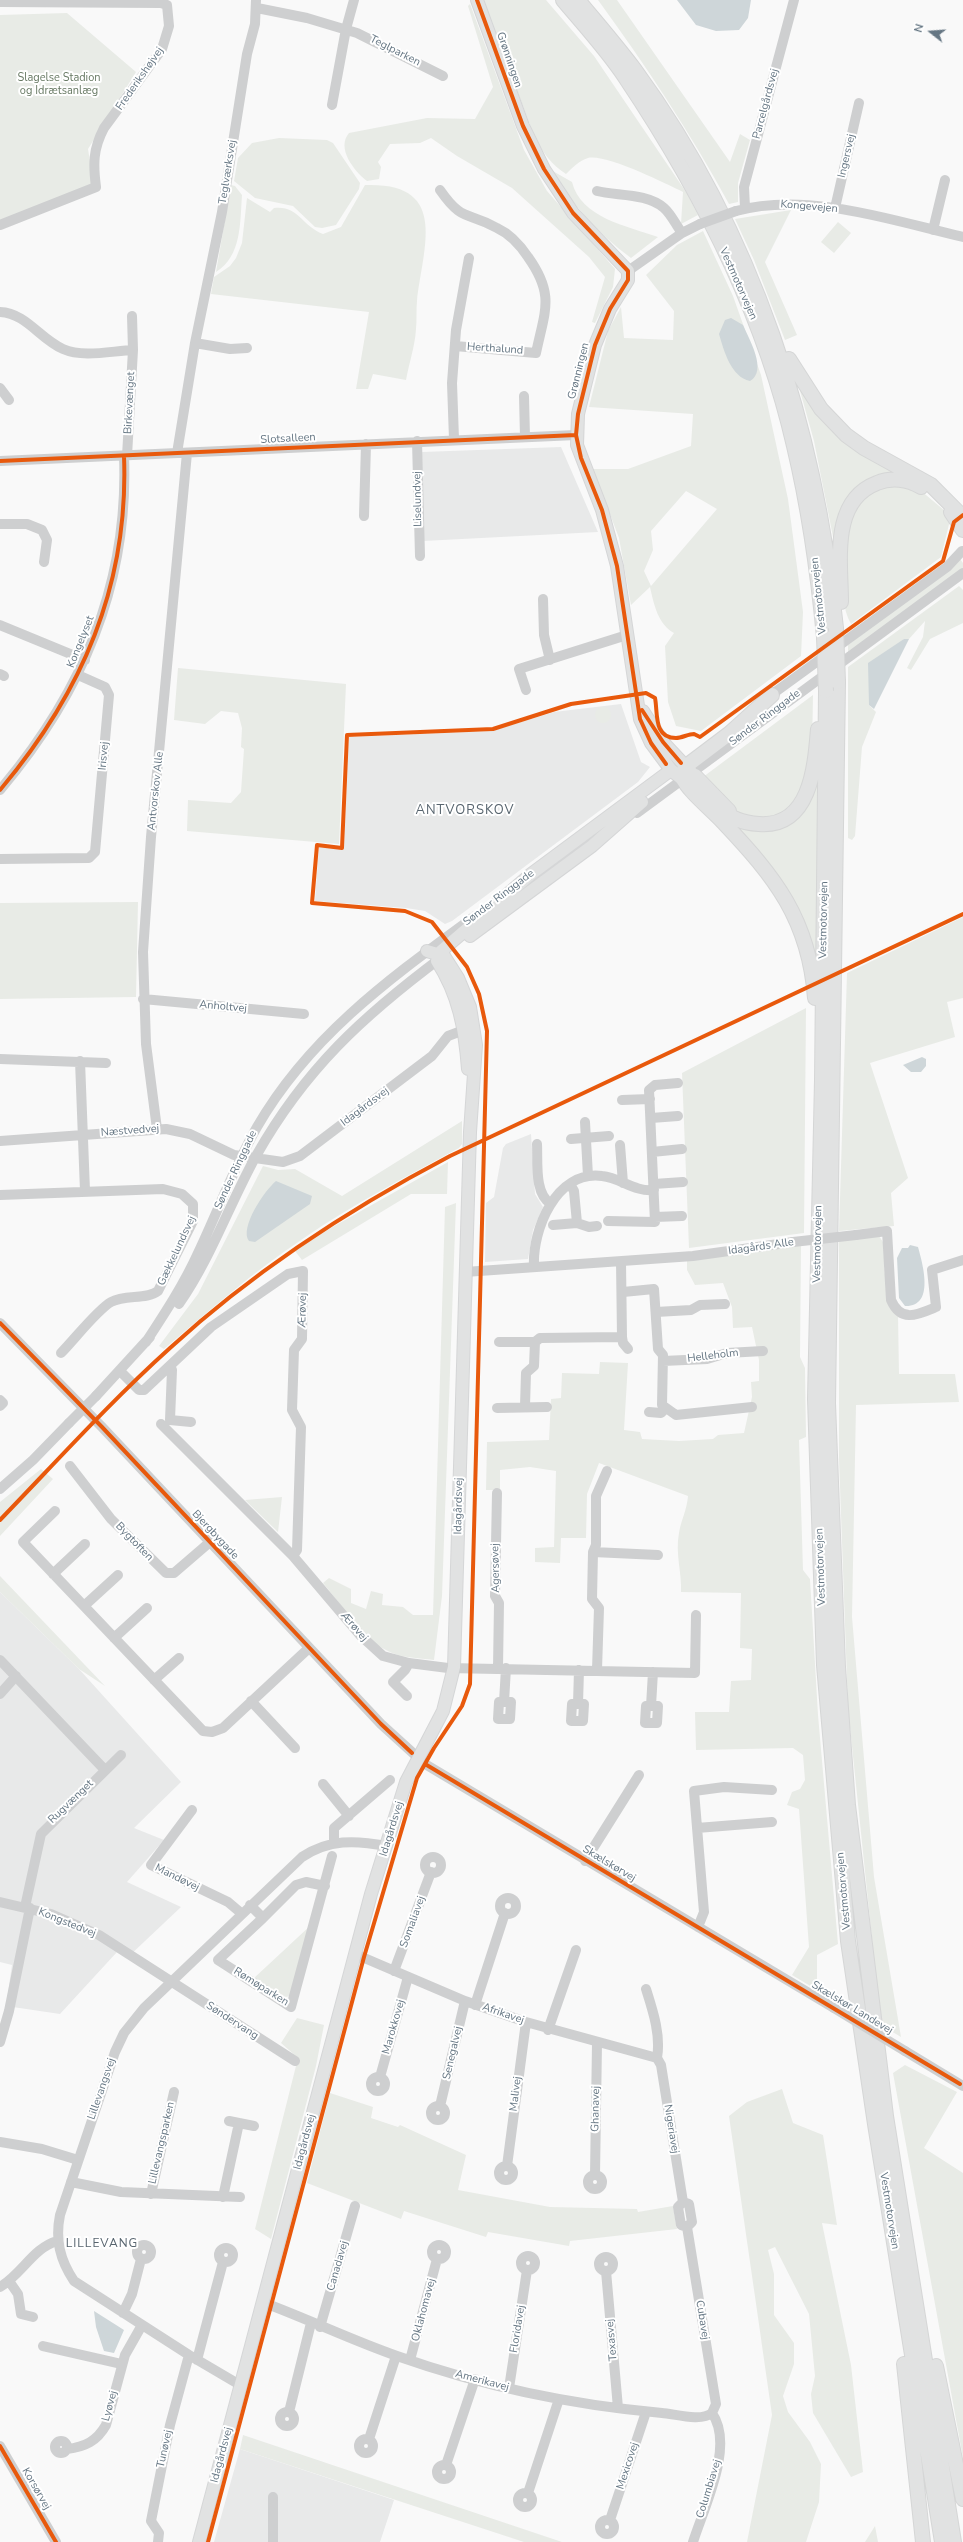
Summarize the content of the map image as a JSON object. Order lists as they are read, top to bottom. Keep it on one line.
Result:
{"streets":{"highway":["Vestmotorvejen"],"main road":["Grønningen","Sønder Ringgade","Idagårdsvej"],"street":["Teglparken","Frederikshøjvej","Parcelgårdsvej","Ingersvej","Teglværksvej","Kongevejen","Herthalund","Birkevænget","Slotsalleen","Liselundvej","Kongelyset","Irisvej","Antvorskov Alle","Anholtvej","Næstvedvej","Idagårds Alle","Gækkelundsvej","Ærøvej","Helleholm","Bjergbygade","Bygtoften","Agersøvej","Rugvænget","Skælskørvej","Mandøvej","Somaliavej","Kongstedvej","Rømøparken","Skælskør Landevej","Afrikavej","Søndervang","Marokkovej","Senegalvej","Lillevangsvej","Malivej","Ghanavej","Nigeriavej","Lillevangsparken","Canadavej","Oklahomavej","Cubavej","Floridavej","Texasvej","Amerikavej","Lyøvej","Tunøvej","Mexicovej","Korsørvej","Columbiavej"]},"crossings":[["Teglparken","Teglværksvej"],["Grønningen","Kongevejen"],["Grønningen","Slotsalleen"],["Grønningen","Sønder Ringgade"],["Parcelgårdsvej","Kongevejen"],["Ingersvej","Kongevejen"],["Teglværksvej","Slotsalleen"],["Teglværksvej","Antvorskov Alle"],["Herthalund","Slotsalleen"],["Birkevænget","Slotsalleen"],["Birkevænget","Kongelyset"],["Slotsalleen","Liselundvej"],["Slotsalleen","Kongelyset"],["Slotsalleen","Antvorskov Alle"],["Kongelyset","Irisvej"],["Sønder Ringgade","Idagårdsvej"],["Sønder Ringgade","Næstvedvej"],["Sønder Ringgade","Ærøvej"],["Antvorskov Alle","Anholtvej"],["Antvorskov Alle","Næstvedvej"],["Idagårdsvej","Næstvedvej"],["Idagårdsvej","Idagårds Alle"],["Idagårdsvej","Ærøvej"],["Idagårdsvej","Bjergbygade"],["Idagårdsvej","Skælskørvej"],["Idagårdsvej","Afrikavej"],["Idagårdsvej","Lillevangsvej"],["Idagårdsvej","Amerikavej"],["Bjergbygade","Bygtoften"],["Bjergbygade","Skælskørvej"],["Rugvænget","Kongstedvej"],["Skælskørvej","Skælskør Landevej"],["Mandøvej","Lillevangsvej"],["Somaliavej","Afrikavej"],["Kongstedvej","Søndervang"],["Kongstedvej","Lillevangsvej"],["Afrikavej","Marokkovej"],["Afrikavej","Senegalvej"],["Afrikavej","Malivej"],["Afrikavej","Ghanavej"],["Afrikavej","Nigeriavej"],["Søndervang","Lillevangsvej"],["Lillevangsvej","Lillevangsparken"],["Lillevangsvej","Lyøvej"],["Lillevangsvej","Tunøvej"],["Nigeriavej","Cubavej"],["Canadavej","Amerikavej"],["Oklahomavej","Amerikavej"],["Cubavej","Amerikavej"],["Cubavej","Columbiavej"],["Floridavej","Amerikavej"],["Texasvej","Amerikavej"],["Amerikavej","Mexicovej"],["Amerikavej","Columbiavej"]],"districts":["ANTVORSKOV","LILLEVANG"],"parks":["Slagelse Stadion og Idrætsanlæg"],"north":"left"}
